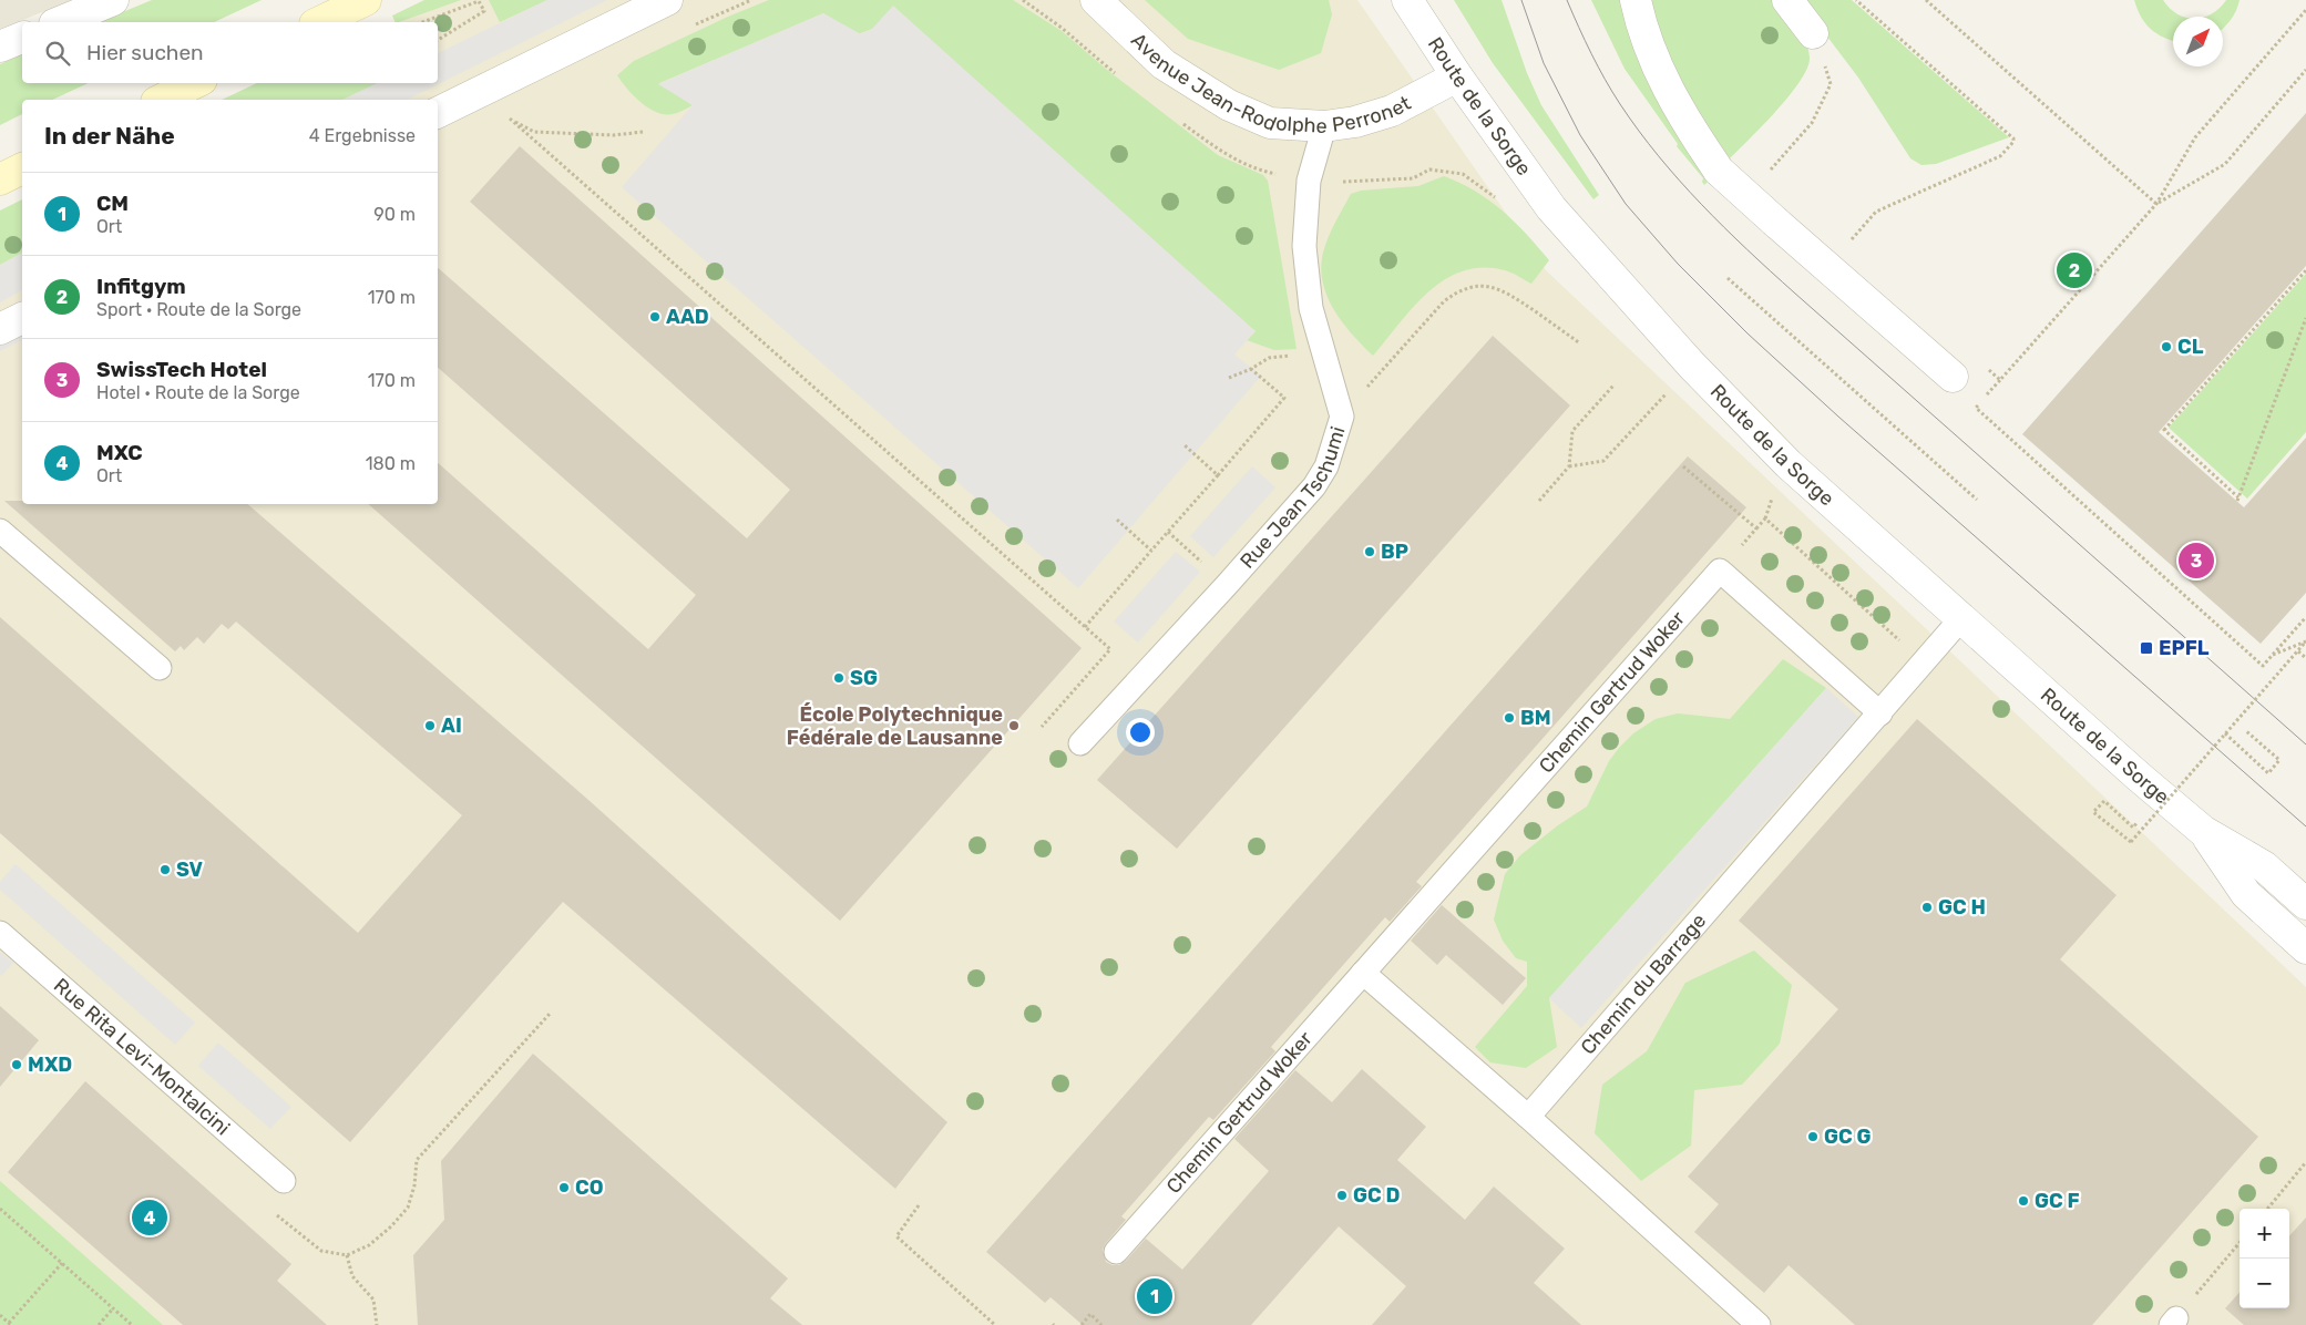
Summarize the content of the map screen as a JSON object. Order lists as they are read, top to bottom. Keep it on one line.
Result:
{"streets":{"street":["Avenue Jean-Rodolphe Perronet","Route de la Sorge"],"lane":["Rue Jean Tschumi","Chemin Gertrud Woker","Chemin du Barrage","Rue Rita Levi-Montalcini"]},"crossings":[["Avenue Jean-Rodolphe Perronet","Route de la Sorge"],["Avenue Jean-Rodolphe Perronet","Rue Jean Tschumi"],["Route de la Sorge","Chemin du Barrage"],["Chemin Gertrud Woker","Chemin du Barrage"]],"places":{"other":["AAD","CL","BP","SG","BM","AI","École Polytechnique Fédérale de Lausanne","SV","GC H","MXD","GC G","CO","GC D","GC F"],"transit":["EPFL"]},"north":"top right","page":{"search":"Hier suchen","heading":["In der Nähe","4 Ergebnisse"],"list":[{"mark":"1","name":"CM","note":"Ort","value":"90 m"},{"mark":"2","name":"Infitgym","note":"Sport · Route de la Sorge","value":"170 m"},{"mark":"3","name":"SwissTech Hotel","note":"Hotel · Route de la Sorge","value":"170 m"},{"mark":"4","name":"MXC","note":"Ort","value":"180 m"}],"pins":["2","3","4","1"],"map_buttons":["+","−"]}}
